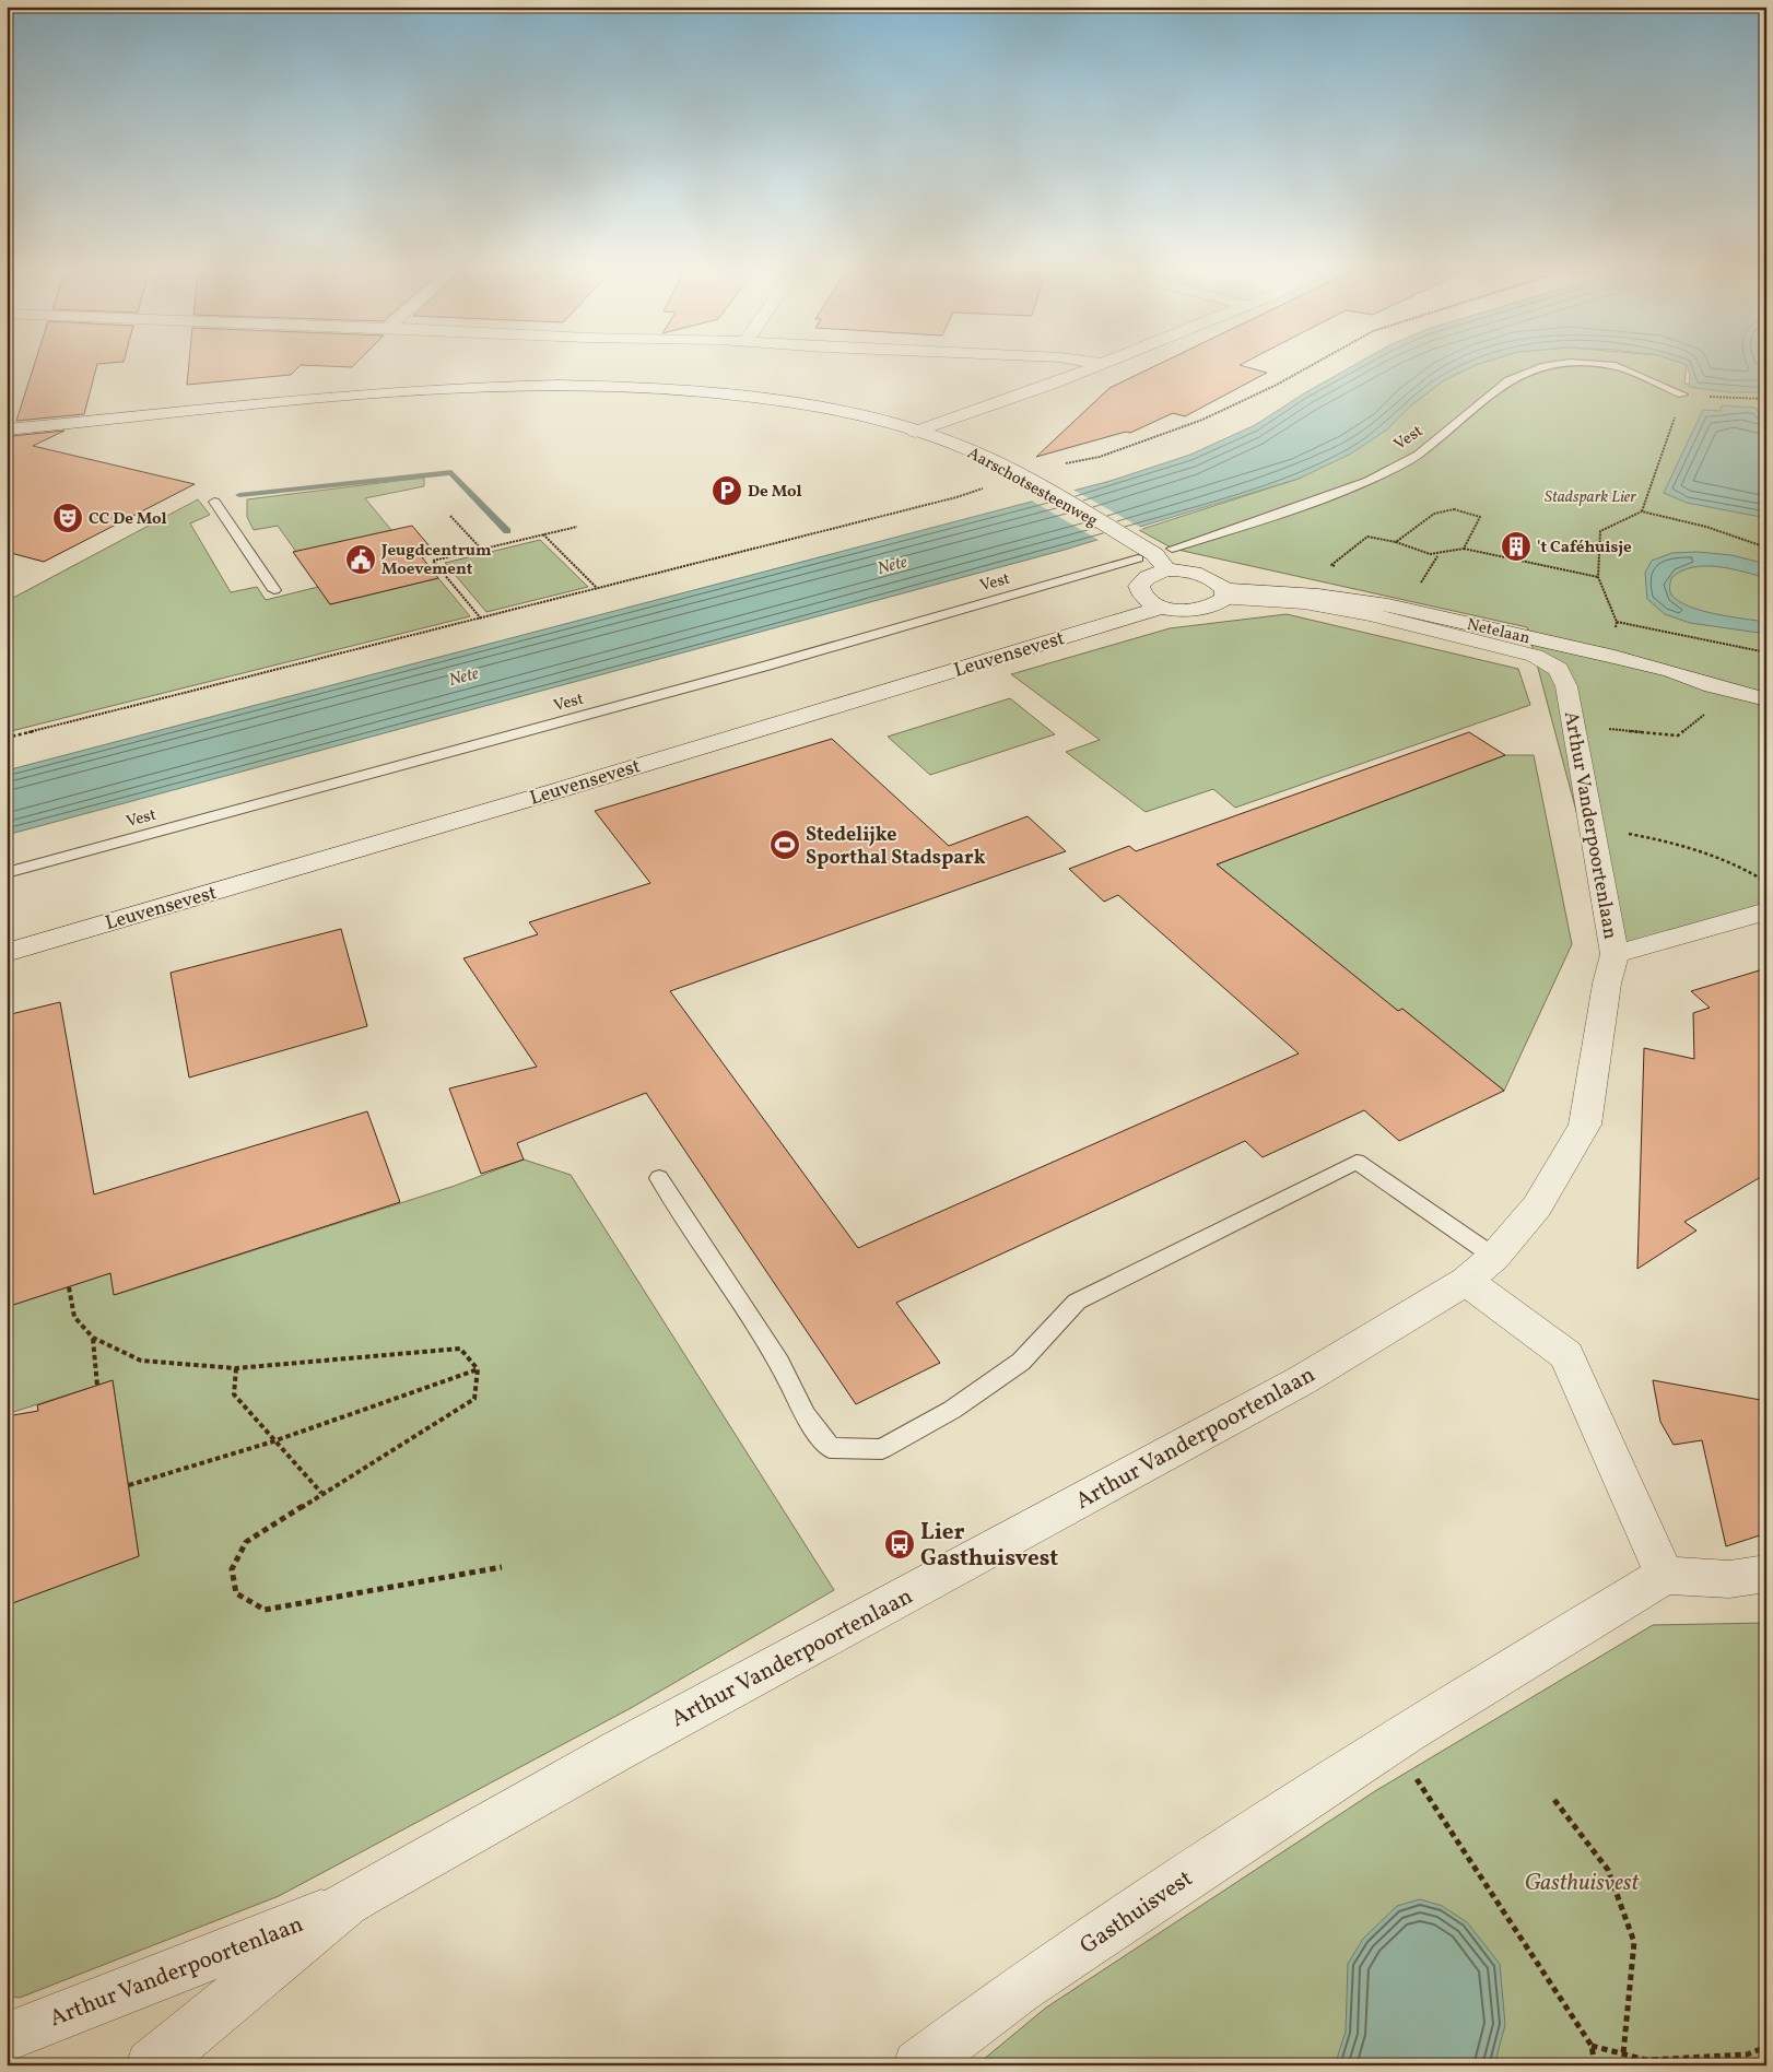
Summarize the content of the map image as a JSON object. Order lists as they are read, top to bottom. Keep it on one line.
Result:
{"streets":{"street":["Aarschotsesteenweg","Netelaan","Leuvensevest","Arthur Vanderpoortenlaan","Gasthuisvest"],"lane":["Vest"]},"crossings":[["Vest","Aarschotsesteenweg"],["Aarschotsesteenweg","Netelaan"],["Netelaan","Leuvensevest"],["Netelaan","Arthur Vanderpoortenlaan"]],"water":["Nete"],"parks":["Stadspark Lier","Gasthuisvest"],"places":{"parking":["De Mol"],"theatre":["CC De Mol"],"building":["'t Caféhuisje"],"public building":["Jeugdcentrum Moevement"],"sports":["Stedelijke Sporthal Stadspark"],"bus stop":["Lier Gasthuisvest"]}}
